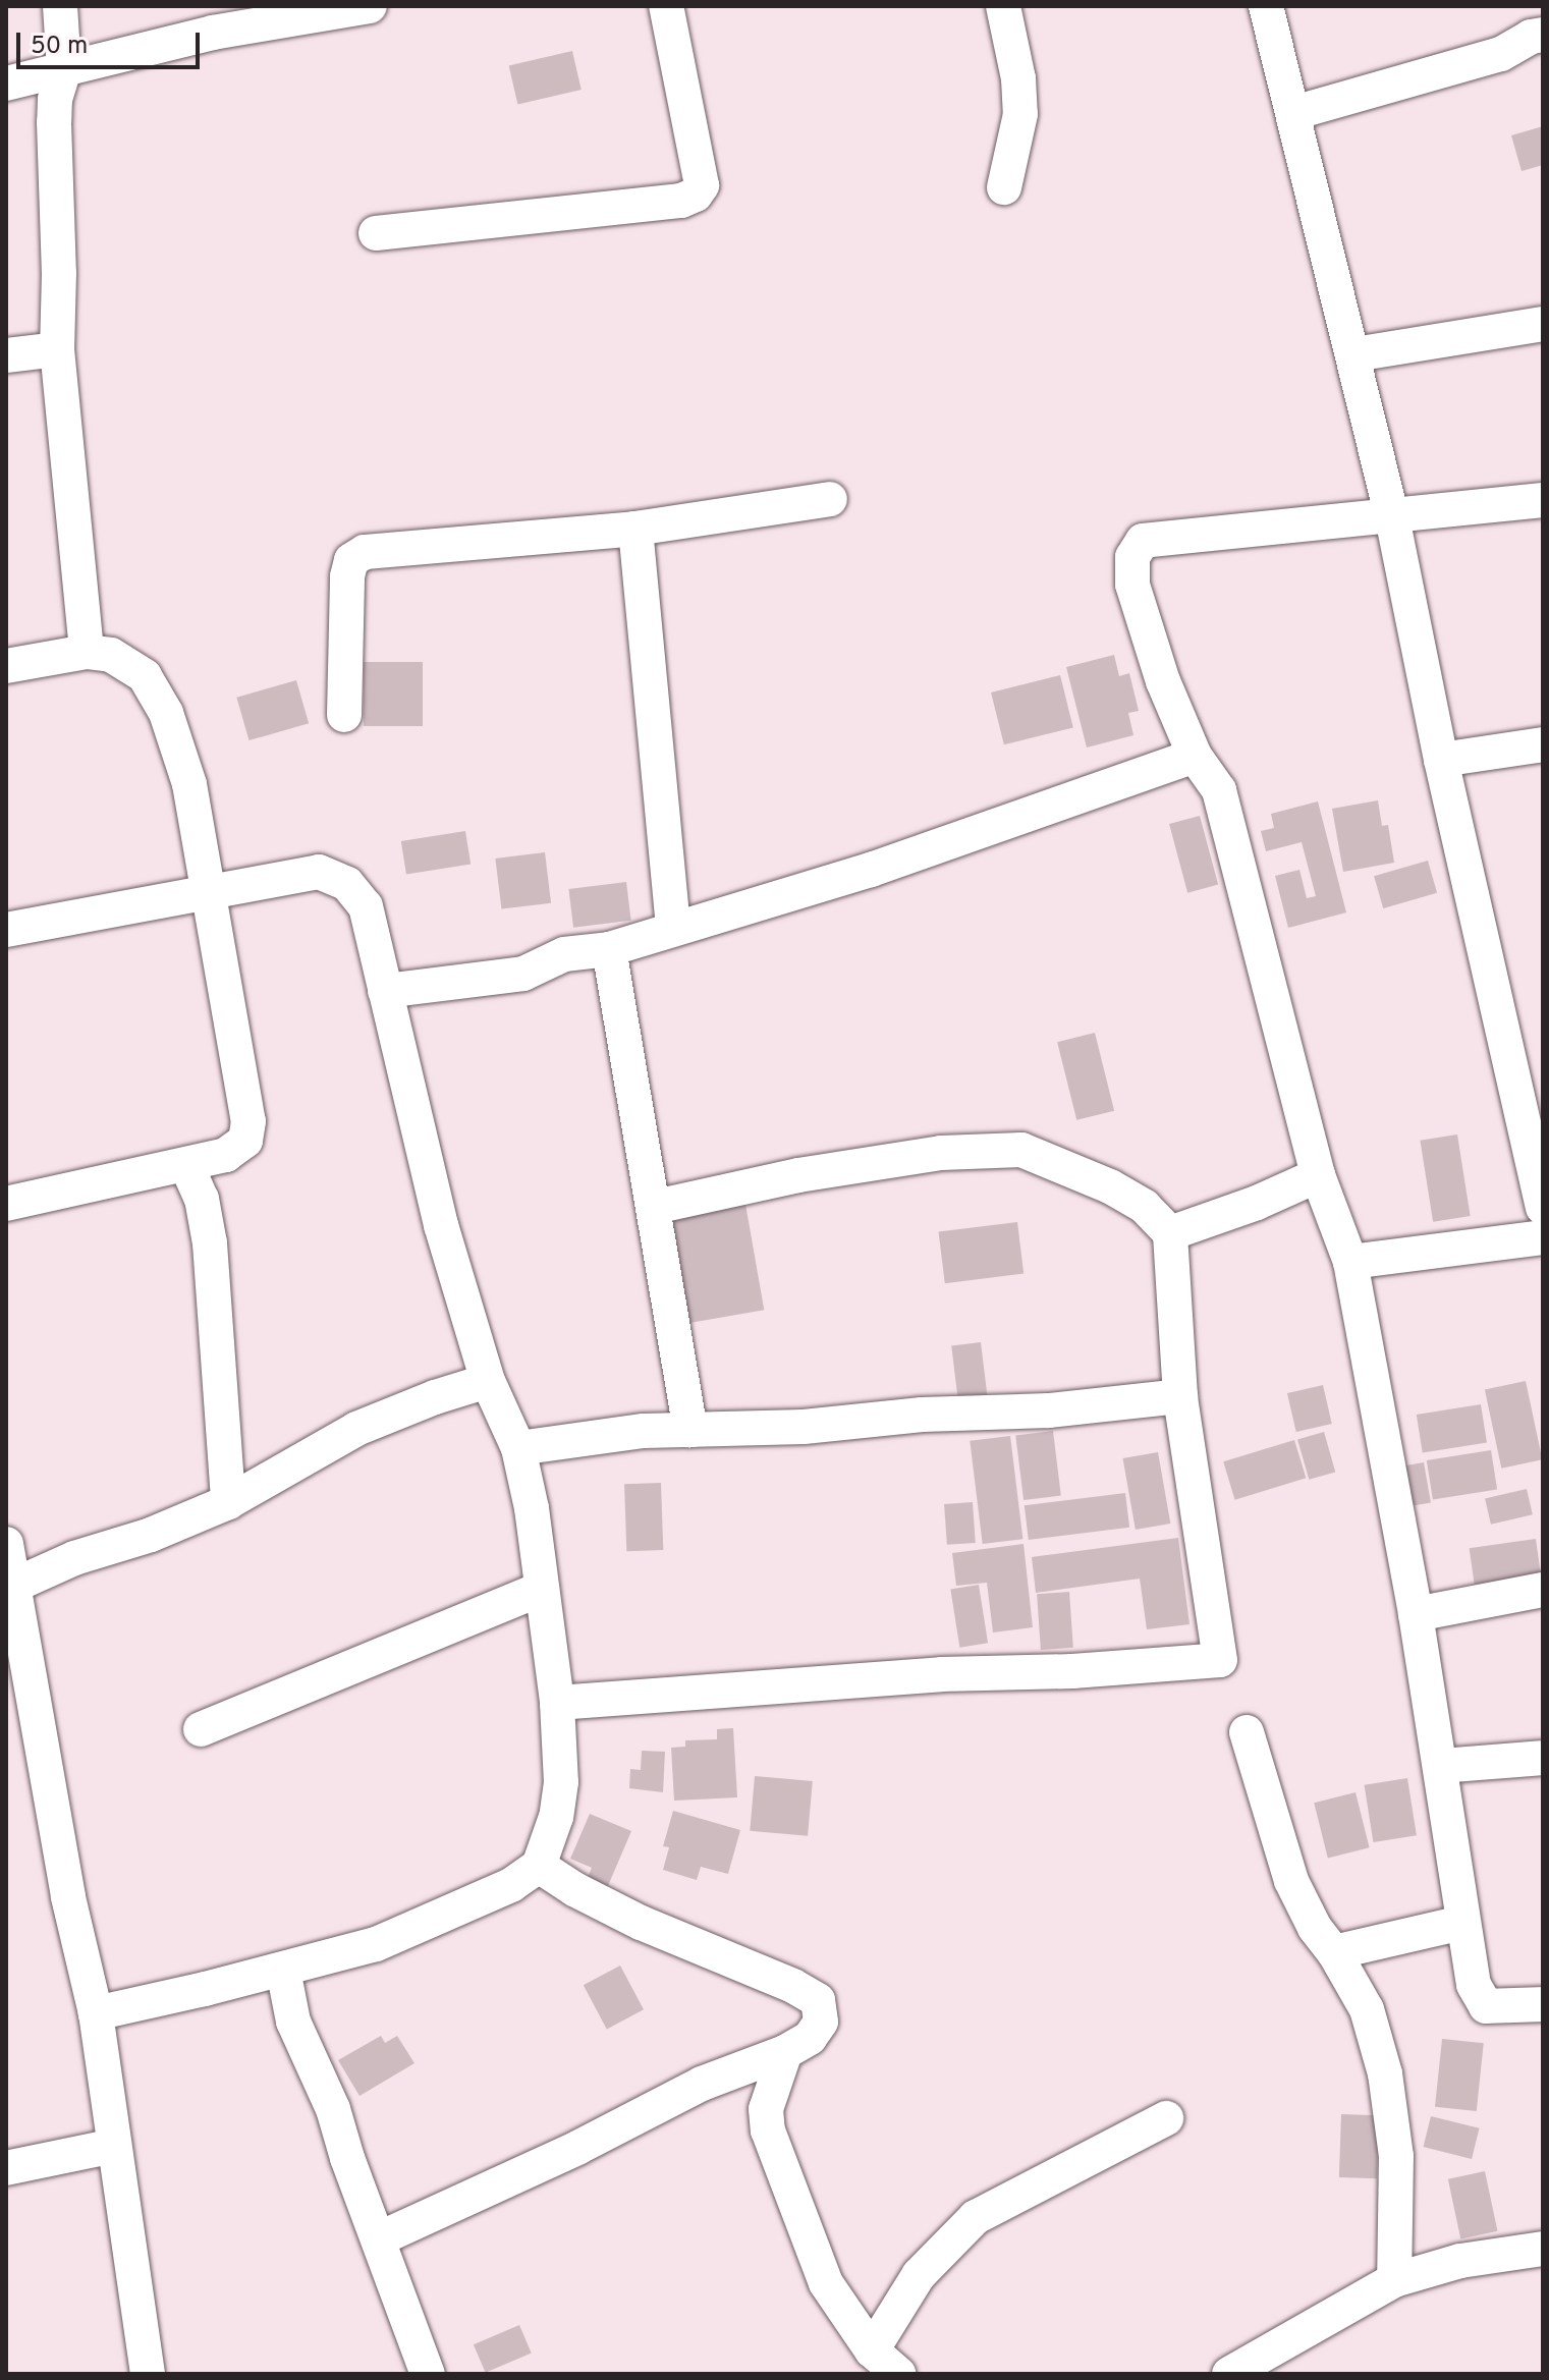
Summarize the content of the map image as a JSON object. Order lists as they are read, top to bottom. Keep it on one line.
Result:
{"scale_bar":"50 m"}
